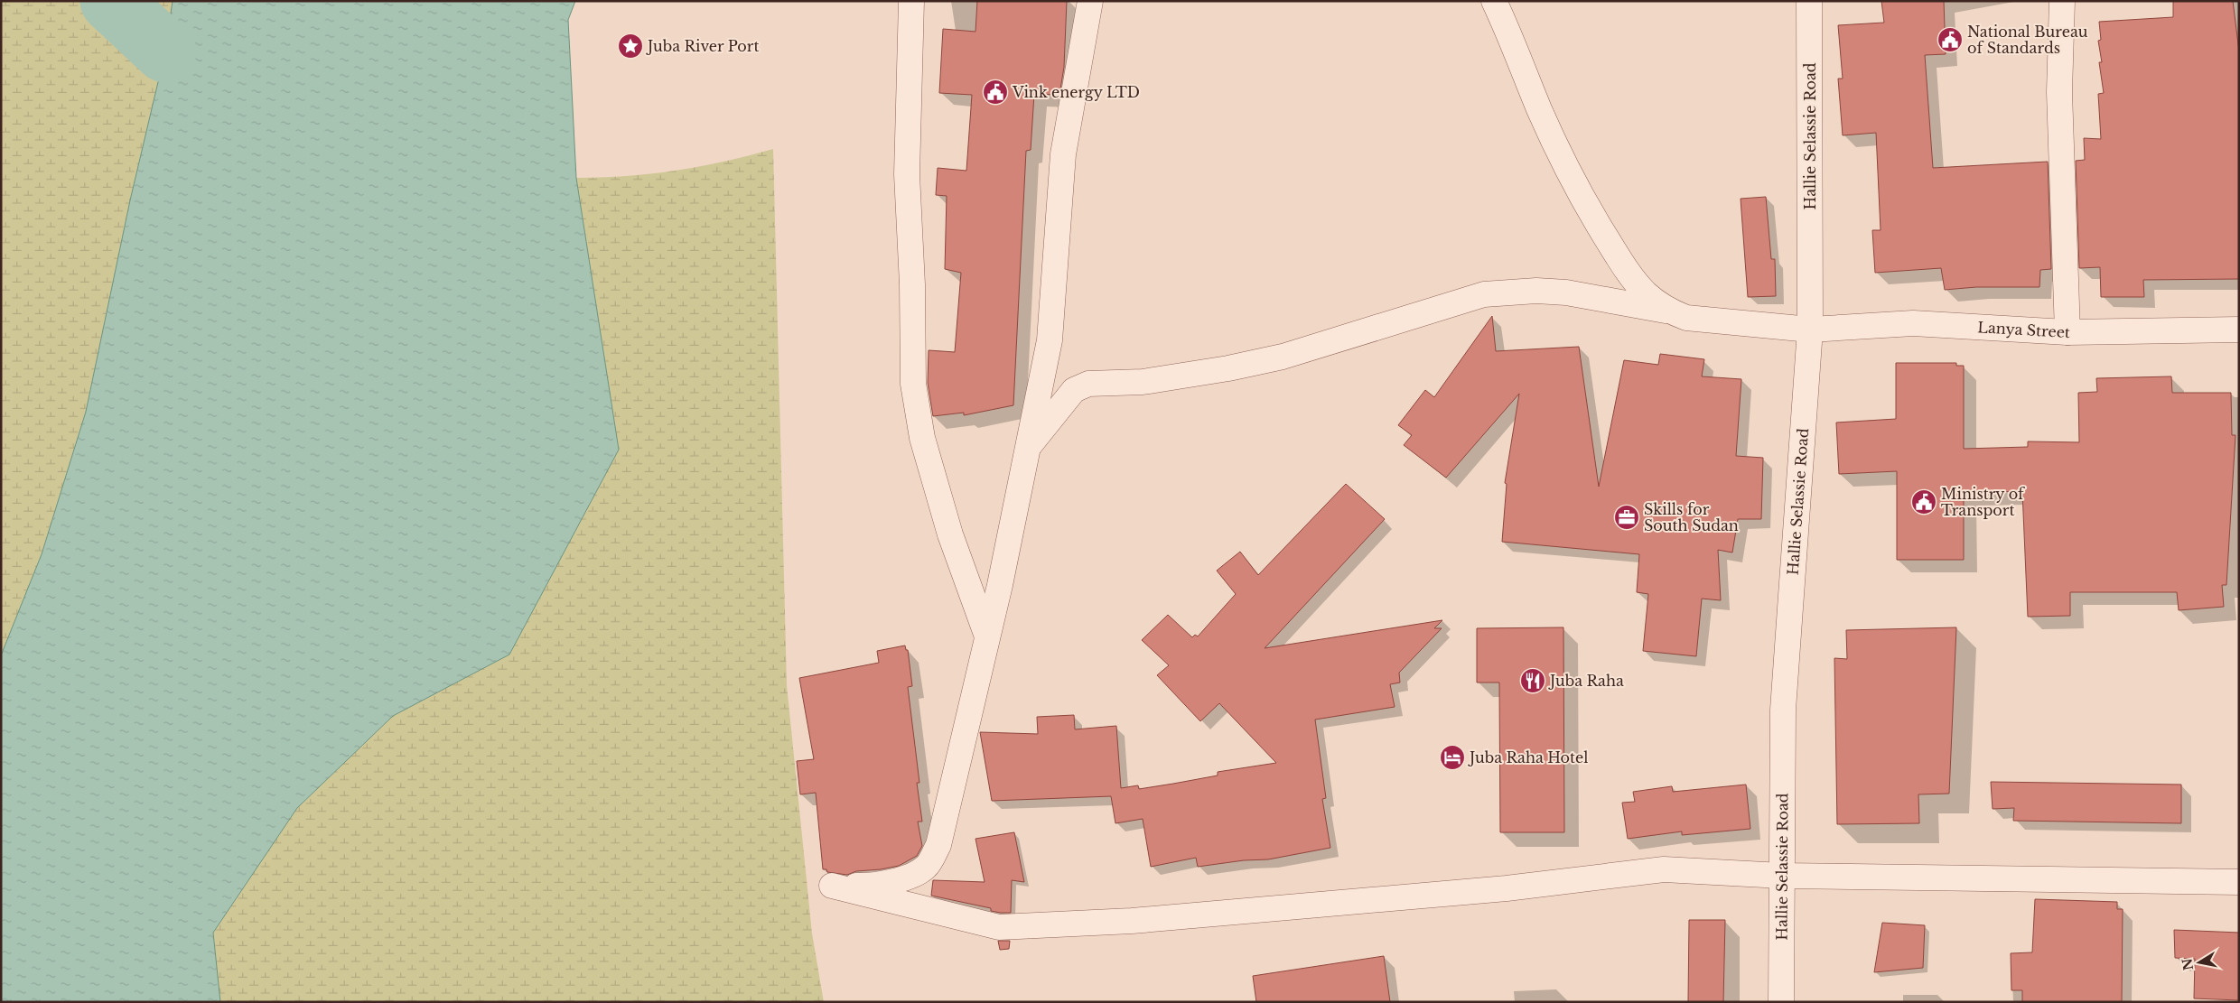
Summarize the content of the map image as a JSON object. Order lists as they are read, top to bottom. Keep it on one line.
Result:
{"streets":{"street":["Hallie Selassie Road","Lanya Street"]},"crossings":[["Hallie Selassie Road","Lanya Street"]],"places":{"public building":["National Bureau of Standards","Vink energy LTD","Ministry of Transport"],"place":["Juba River Port"],"office":["Skills for South Sudan"],"restaurant":["Juba Raha"],"hotel":["Juba Raha Hotel"]},"north":"left"}
